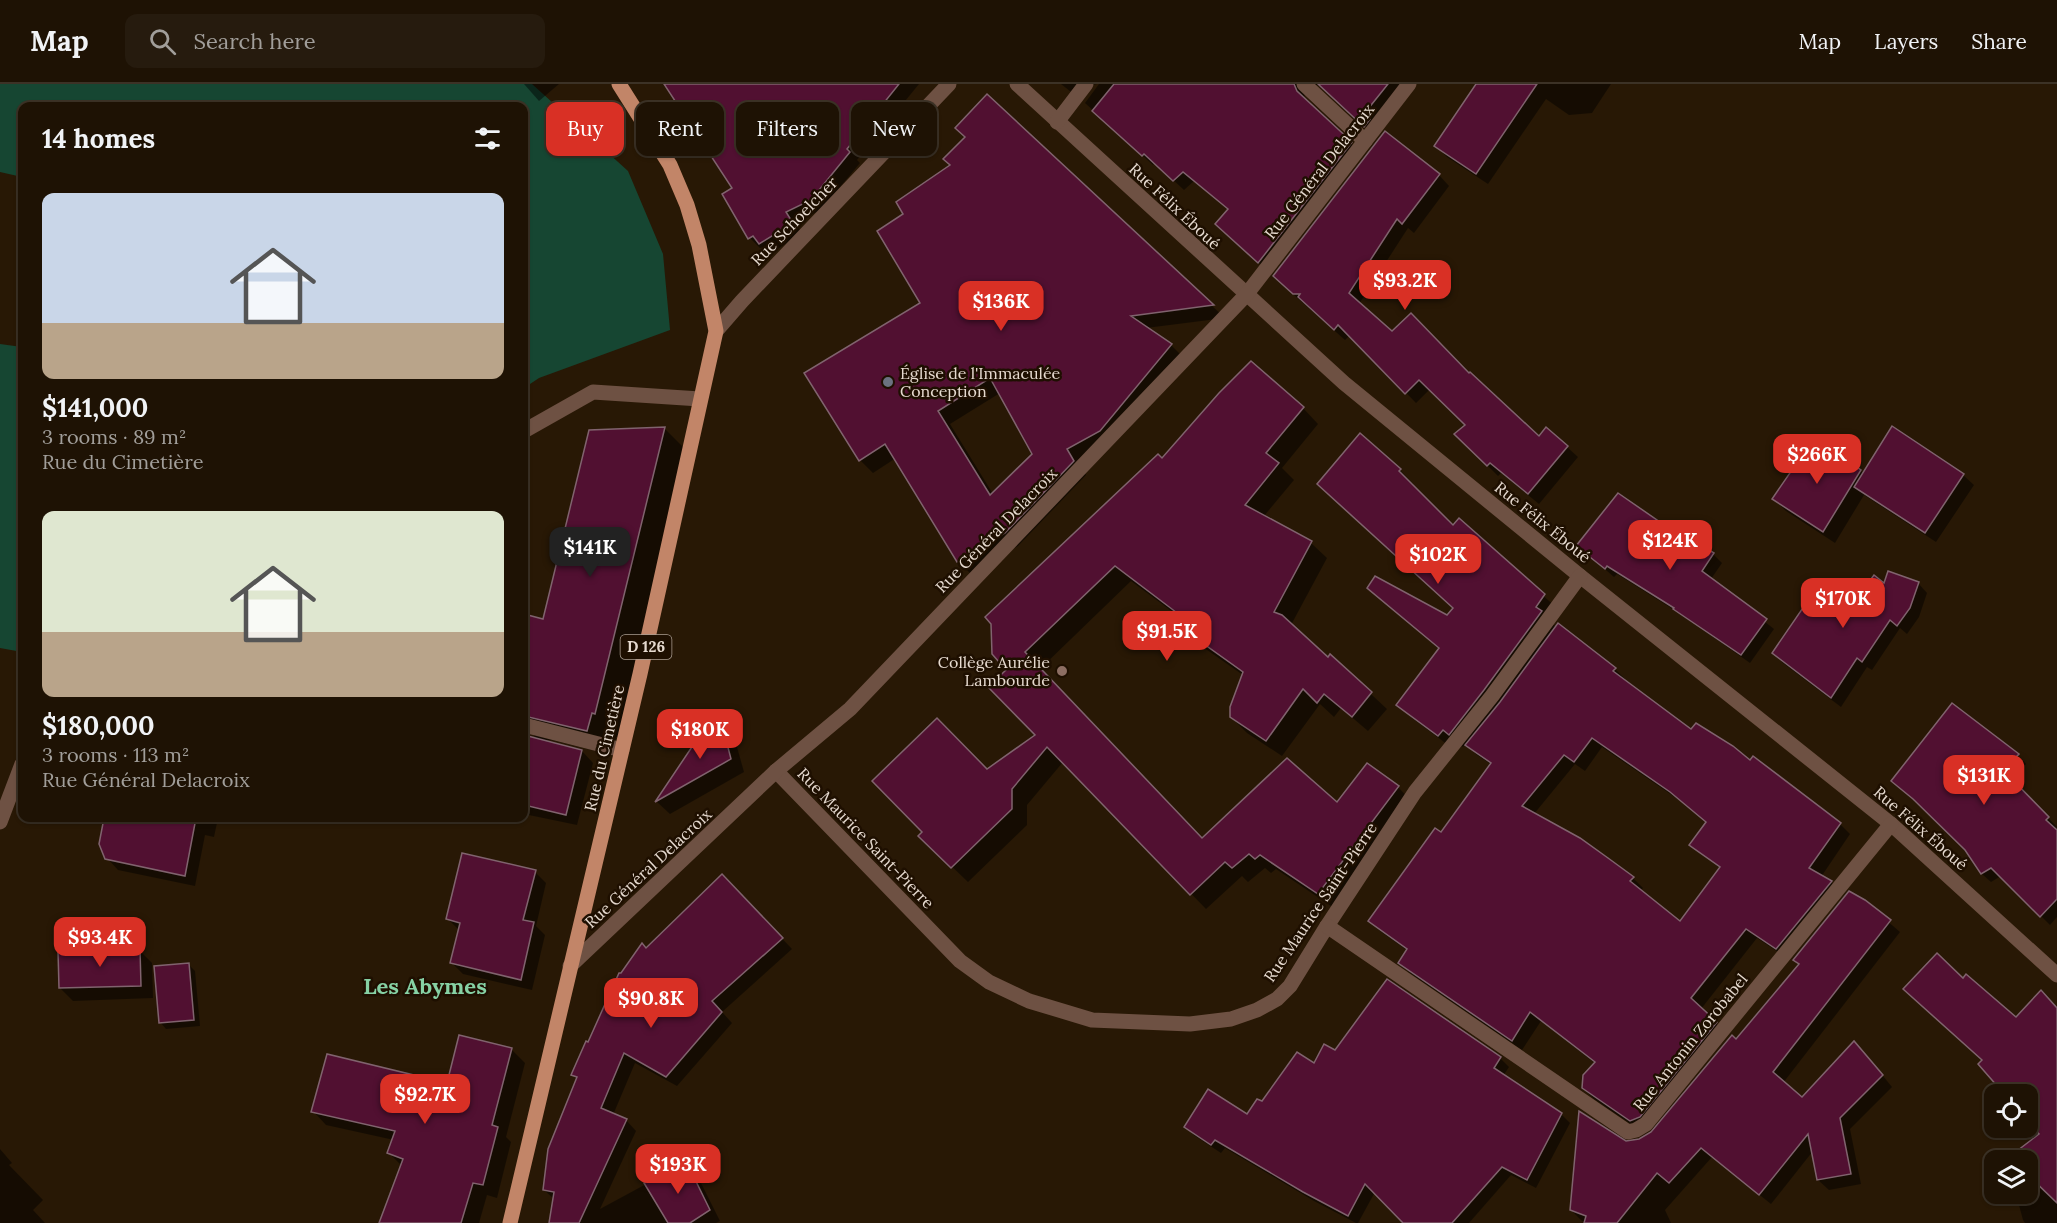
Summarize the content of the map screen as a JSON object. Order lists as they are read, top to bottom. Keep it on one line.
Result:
{"streets":{"main road":["D 126","Rue du Cimetière"],"street":["Rue Général Delacroix","Rue Félix Éboué","Rue Schoelcher","Rue Maurice Saint-Pierre","Rue Antonin Zorobabel"]},"crossings":[["Rue Général Delacroix","Rue Félix Éboué"],["Rue Général Delacroix","Rue du Cimetière"],["Rue Général Delacroix","Rue Maurice Saint-Pierre"],["Rue Félix Éboué","Rue Maurice Saint-Pierre"],["Rue Félix Éboué","Rue Antonin Zorobabel"],["Rue Schoelcher","Rue du Cimetière"],["Rue Maurice Saint-Pierre","Rue Antonin Zorobabel"]],"districts":["Les Abymes"],"places":["Église de l'Immaculée Conception","Collège Aurélie Lambourde"],"page":{"header":"Map","search":"Search here","nav":["Map","Layers","Share"],"chip":["Buy","Rent","Filters","New"],"heading":"14 homes","list":[{"name":"$141,000","note":"3 rooms · 89 m² · Rue du Cimetière"},{"name":"$180,000","note":"3 rooms · 113 m² · Rue Général Delacroix"}],"price":["$93.2K","$136K","$266K","$124K","$141K","$102K","$170K","$91.5K","$180K","$131K","$93.4K","$90.8K","$92.7K","$193K"]}}
